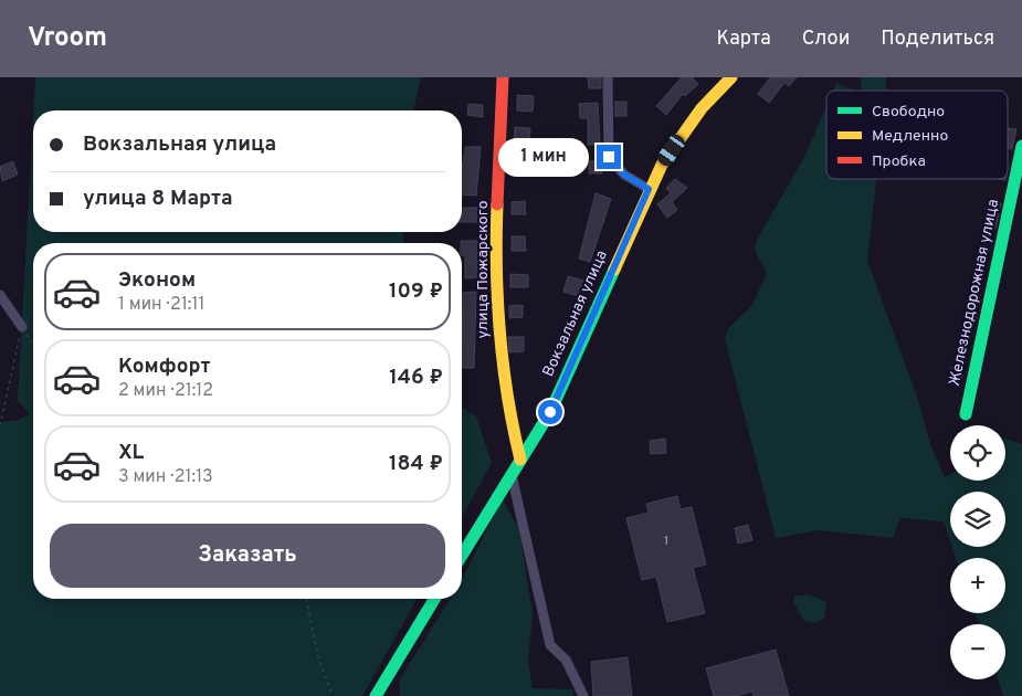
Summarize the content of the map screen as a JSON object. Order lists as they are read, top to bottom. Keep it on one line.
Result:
{"streets":{"street":["улица Пожарского","Железнодорожная улица","Вокзальная улица"]},"crossings":[["улица Пожарского","Вокзальная улица"]],"house_numbers":["1"],"legend":["Свободно","Медленно","Пробка"],"page":{"header":"Vroom","nav":["Карта","Слои","Поделиться"],"banner":["Вокзальная улица","улица 8 Марта"],"bubble":"1 мин","list":[{"name":"Эконом","note":"1 мин · 21:11","value":"109 ₽"},{"name":"Комфорт","note":"2 мин · 21:12","value":"146 ₽"},{"name":"XL","note":"3 мин · 21:13","value":"184 ₽"}],"map_buttons":["+","−"],"buttons":"Заказать"}}
